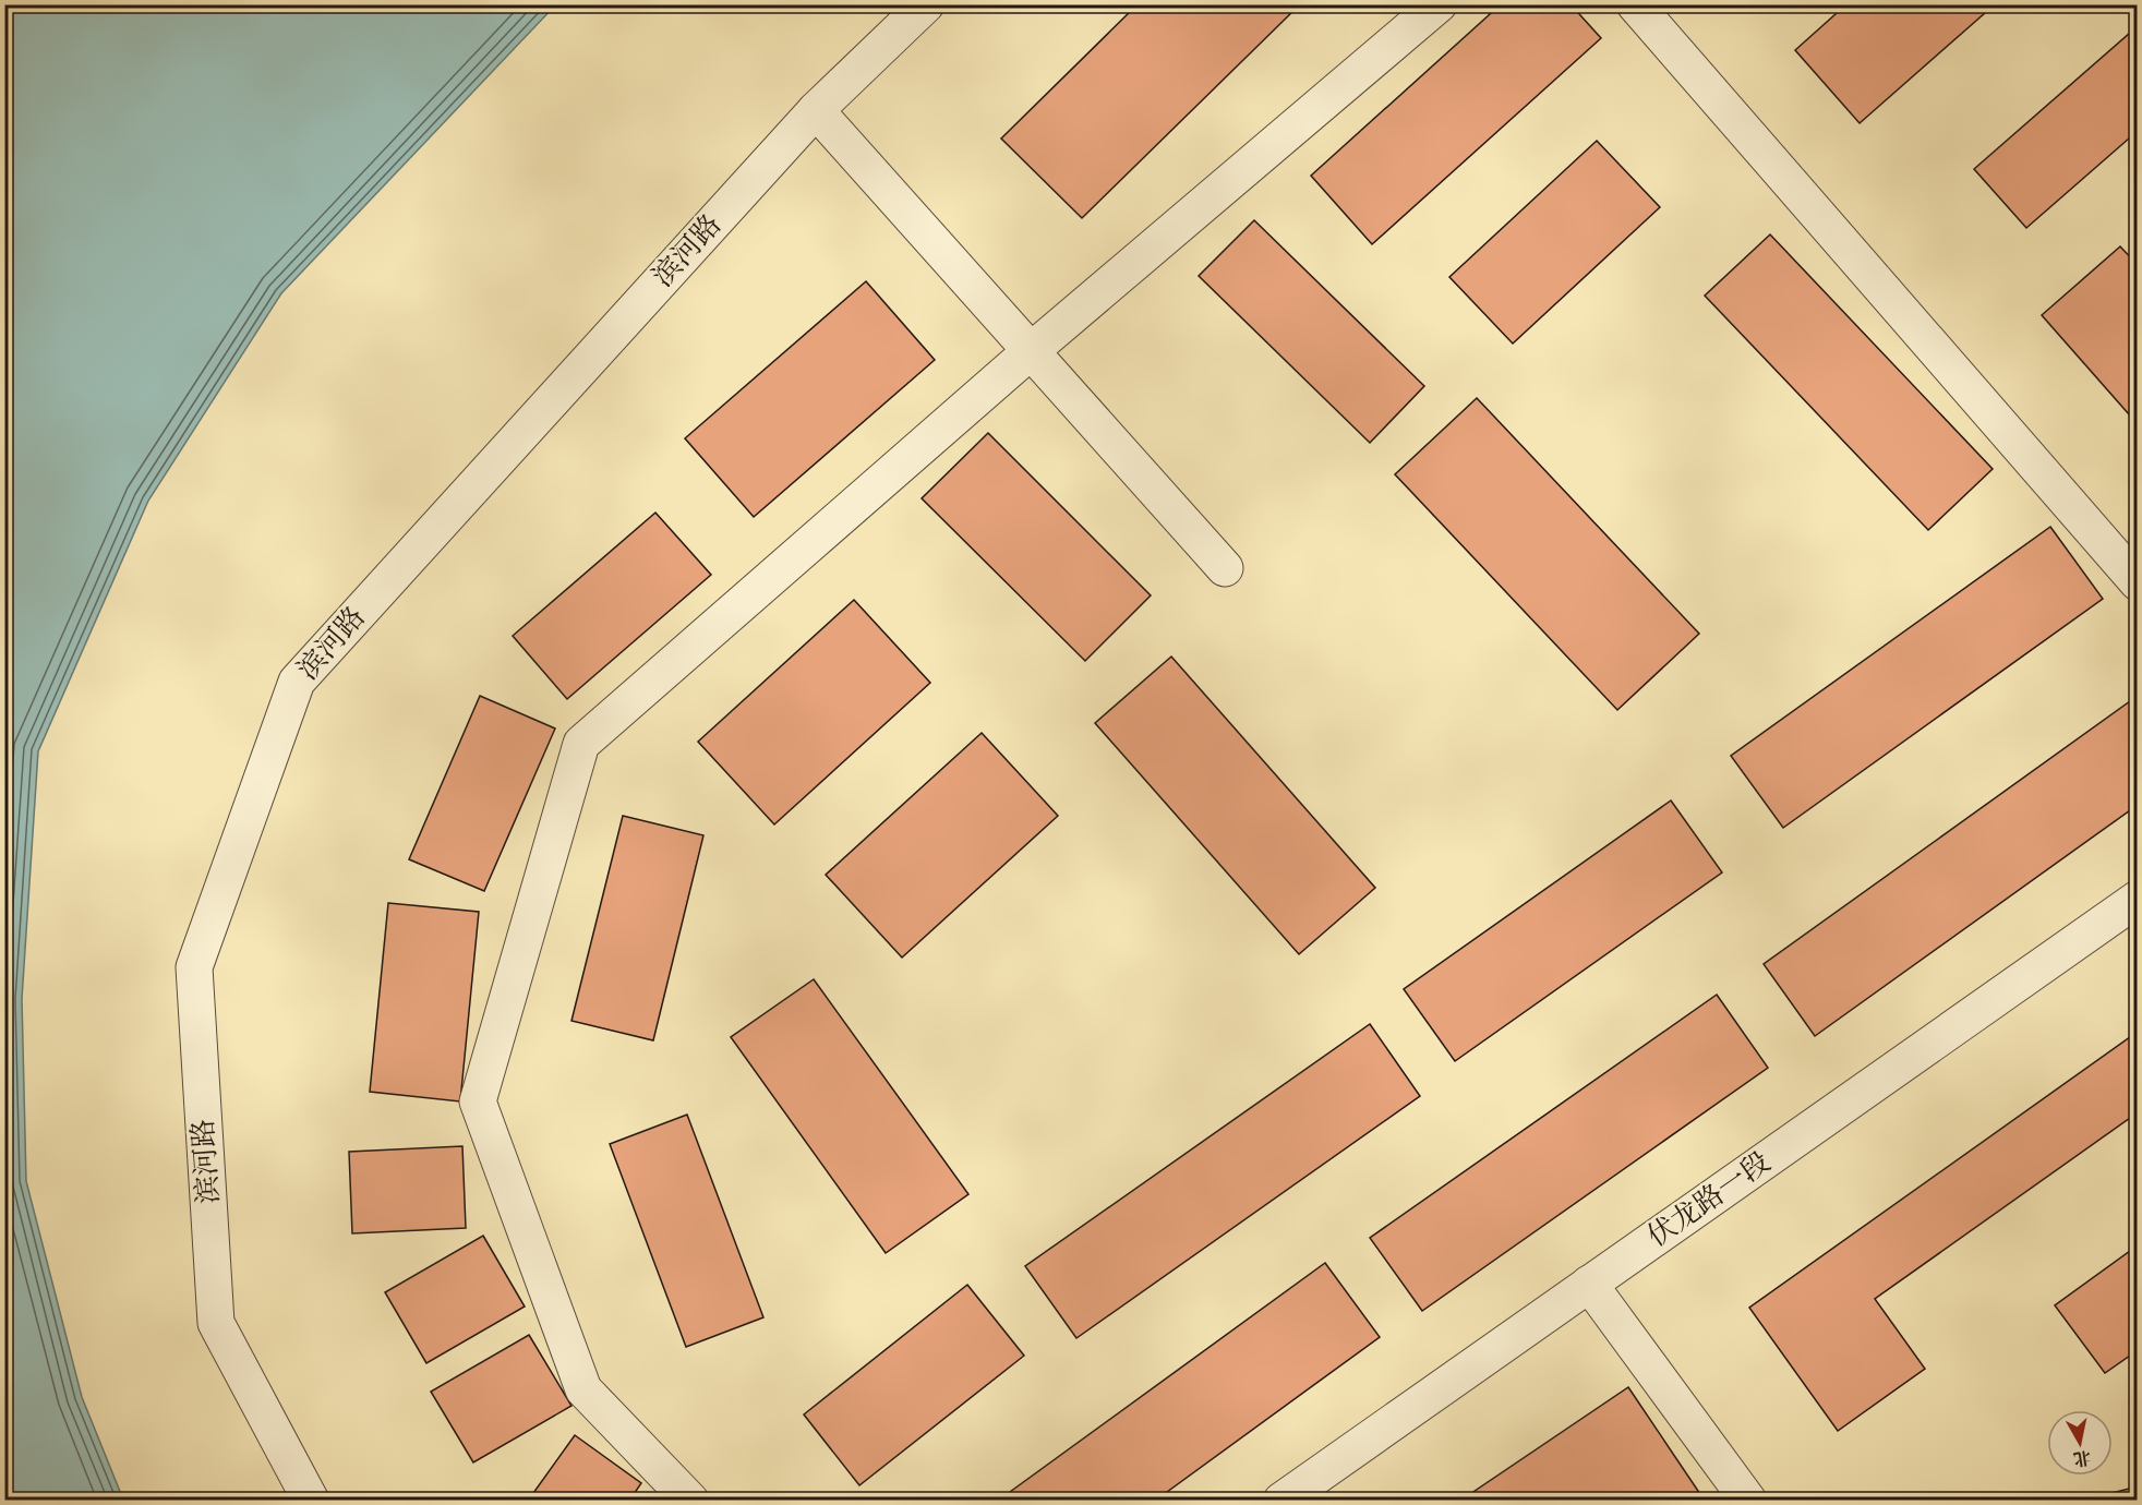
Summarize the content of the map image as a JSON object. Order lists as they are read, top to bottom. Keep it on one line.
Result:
{"streets":{"street":["滨河路","伏龙路一段"]},"north":"bottom"}
